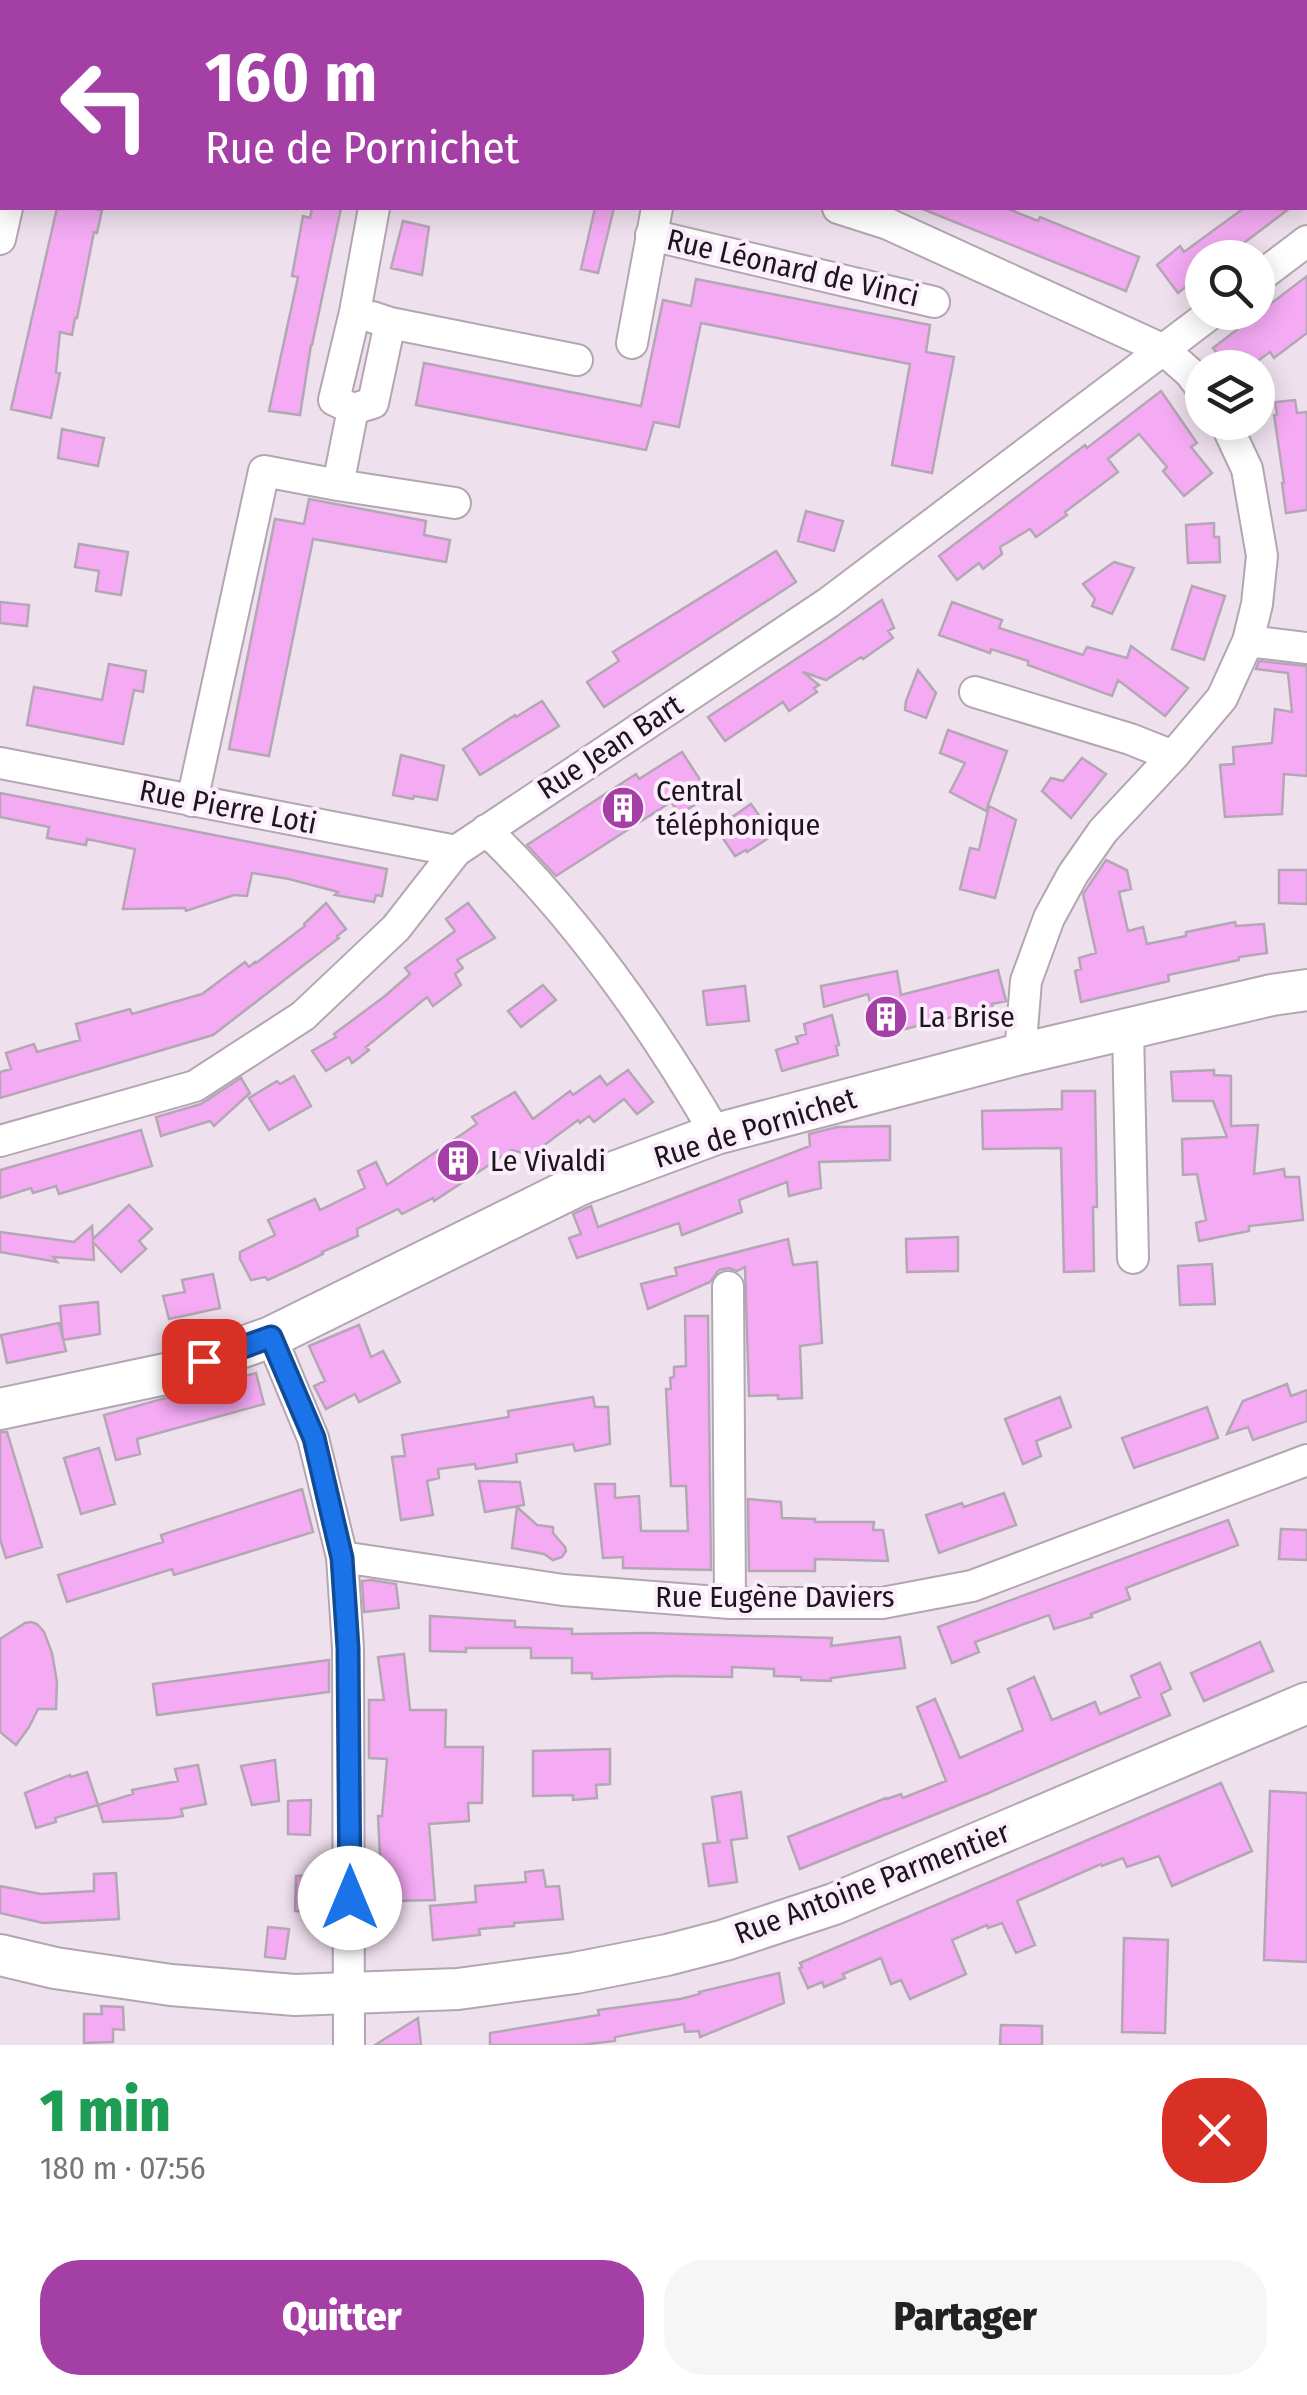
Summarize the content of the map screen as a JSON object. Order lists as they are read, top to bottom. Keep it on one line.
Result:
{"streets":{"main road":["Rue de Pornichet","Rue Antoine Parmentier"],"street":["Rue Léonard de Vinci","Rue Jean Bart","Rue Pierre Loti","Rue Eugène Daviers"]},"crossings":[["Rue Léonard de Vinci","Rue Jean Bart"],["Rue Jean Bart","Rue Pierre Loti"]],"places":{"building":["Central téléphonique","La Brise","Le Vivaldi"]},"page":{"turn":["160 m","Rue de Pornichet"],"heading":["1 min","180 m · 07:56"],"buttons":["Quitter","Partager"]}}
